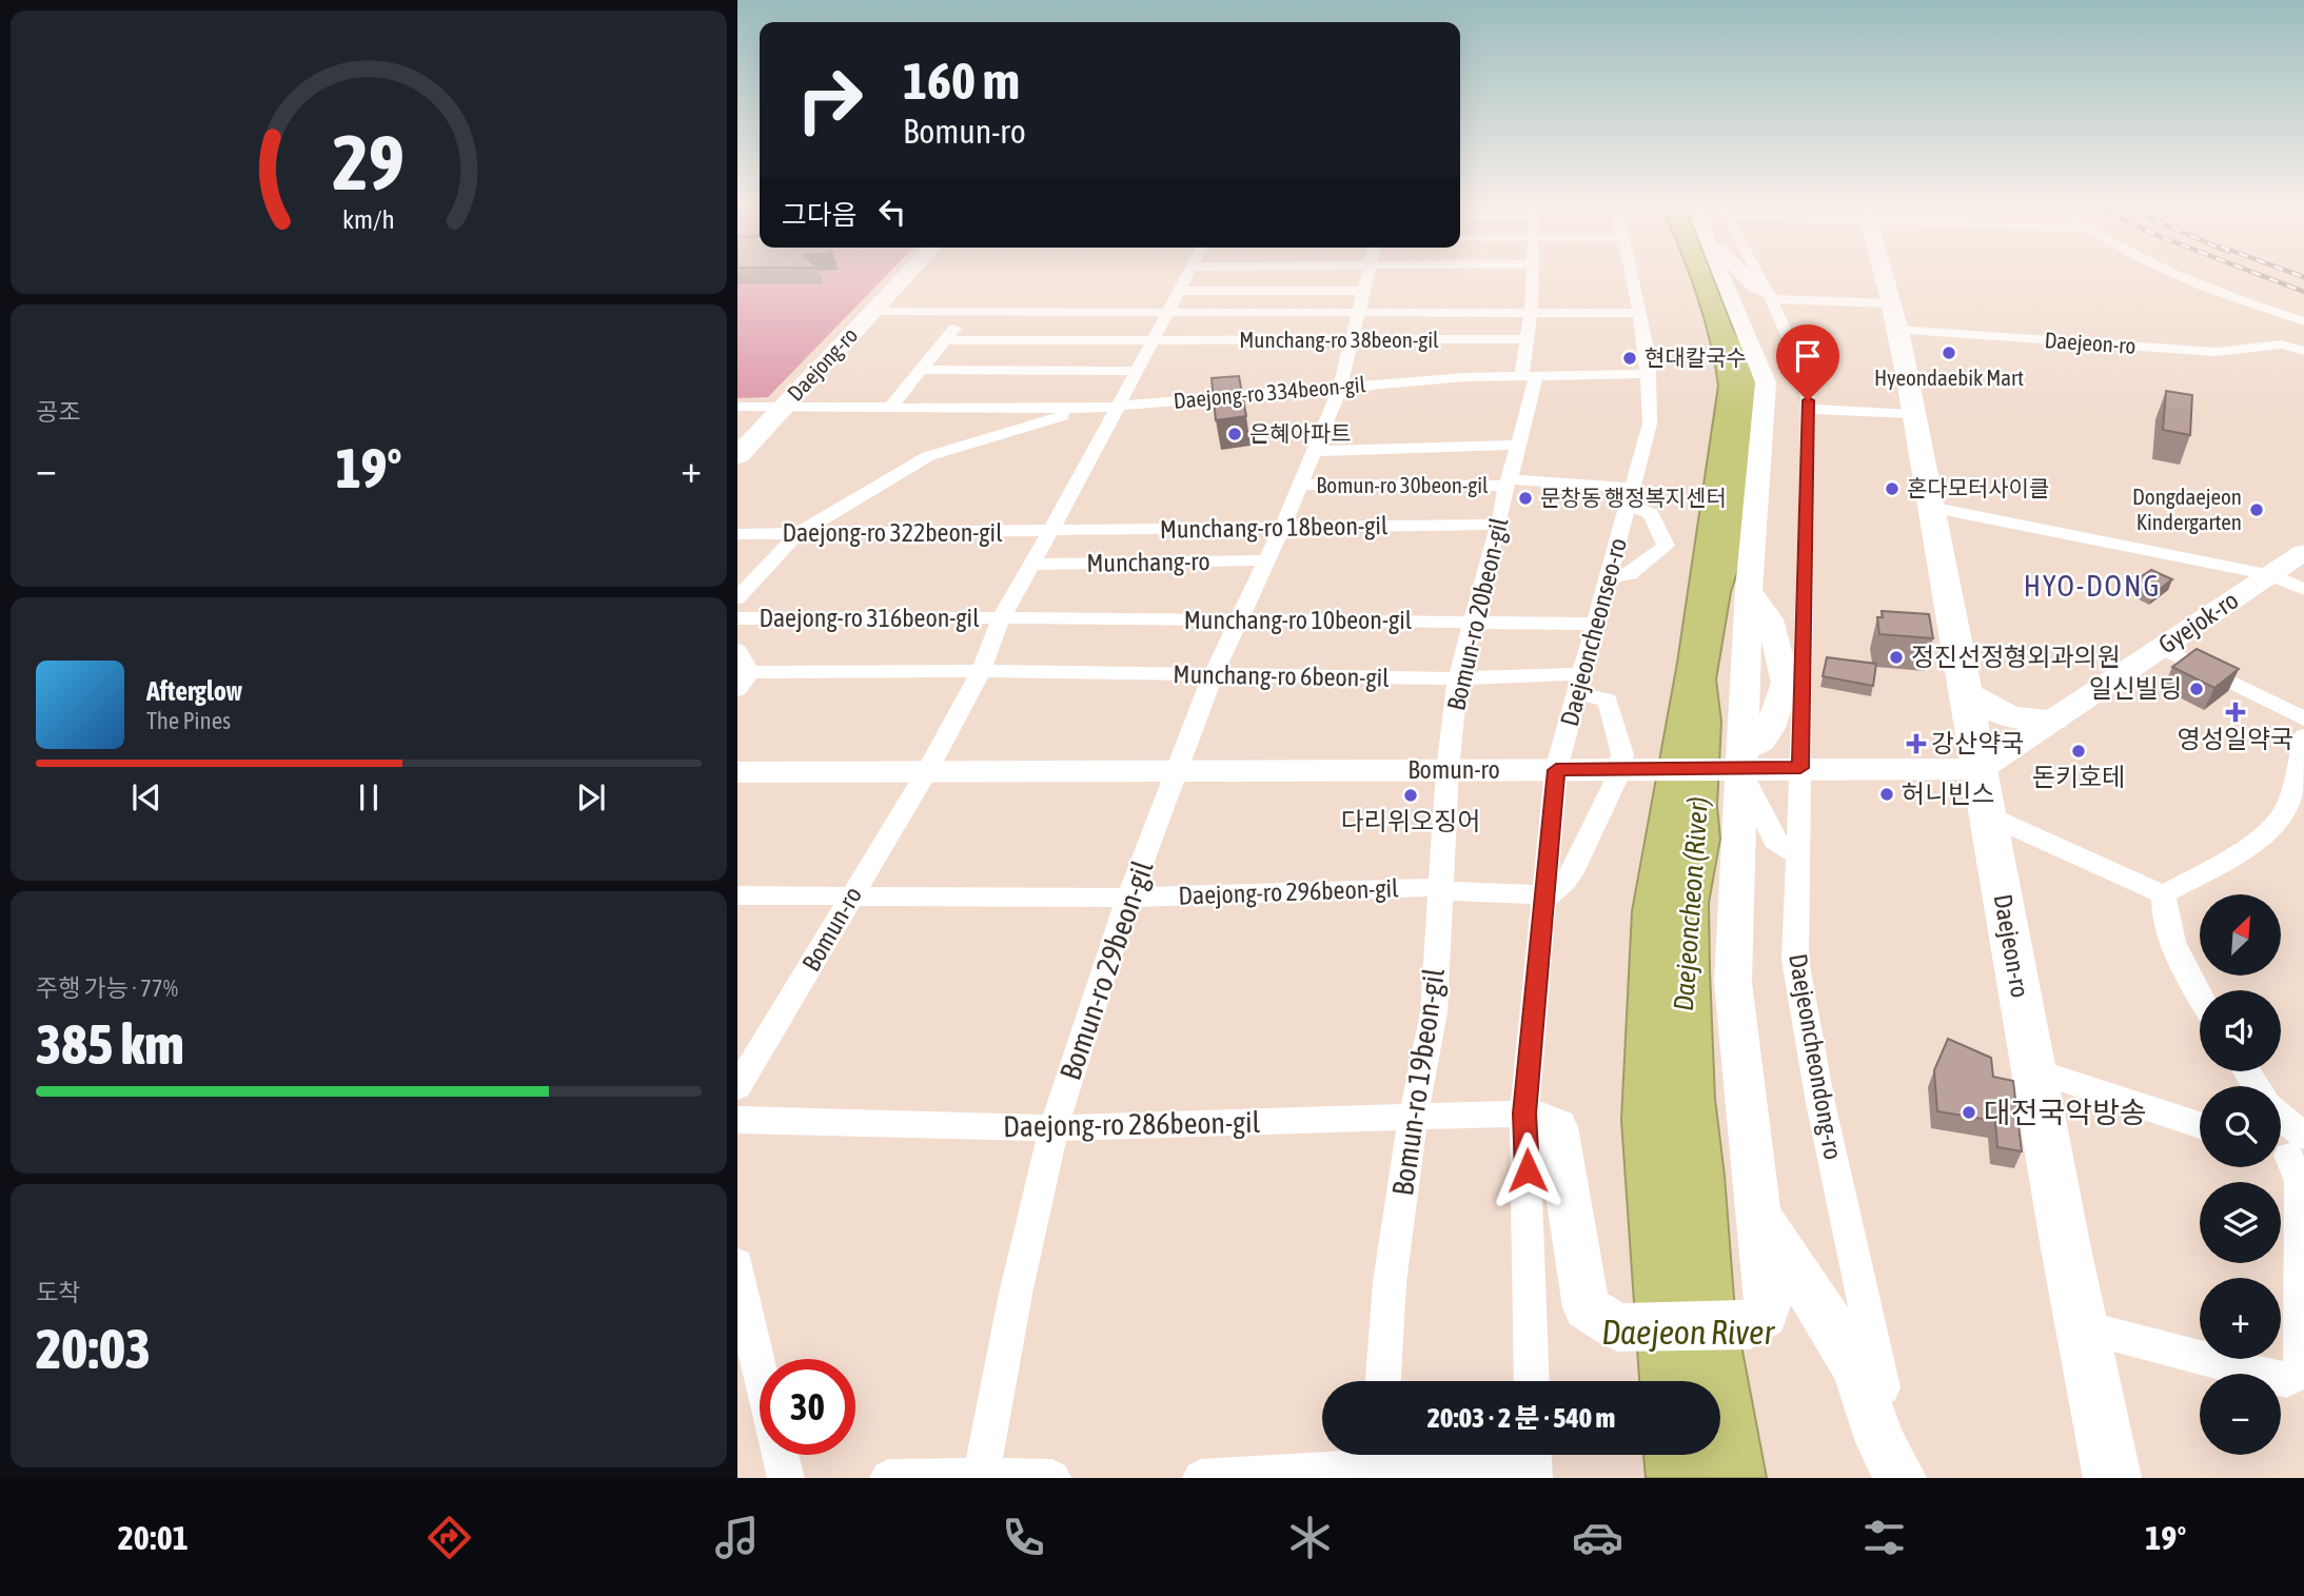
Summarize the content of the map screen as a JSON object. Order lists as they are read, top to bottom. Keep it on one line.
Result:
{"streets":{"main road":["Daejeon-ro","Daejong-ro","Gyejok-ro","Bomun-ro"],"street":["Munchang-ro 38beon-gil","Daejong-ro 334beon-gil","Bomun-ro 30beon-gil","Munchang-ro 18beon-gil","Daejong-ro 322beon-gil","Munchang-ro","Bomun-ro 20beon-gil","Daejong-ro 316beon-gil","Munchang-ro 10beon-gil","Daejeoncheonseo-ro","Munchang-ro 6beon-gil","Daejong-ro 296beon-gil","Bomun-ro 29beon-gil","Daejeoncheondong-ro","Bomun-ro 19beon-gil","Daejong-ro 286beon-gil"]},"crossings":[["Munchang-ro 38beon-gil","Bomun-ro 30beon-gil"],["Munchang-ro 38beon-gil","Bomun-ro 20beon-gil"],["Daejeon-ro","Gyejok-ro"],["Daejeon-ro","Bomun-ro"],["Daejong-ro","Daejong-ro 334beon-gil"],["Daejong-ro 334beon-gil","Bomun-ro 30beon-gil"],["Daejong-ro 334beon-gil","Bomun-ro 20beon-gil"],["Daejong-ro 334beon-gil","Daejeoncheonseo-ro"],["Bomun-ro 30beon-gil","Munchang-ro 18beon-gil"],["Bomun-ro 30beon-gil","Munchang-ro"],["Bomun-ro 30beon-gil","Bomun-ro 20beon-gil"],["Bomun-ro 30beon-gil","Munchang-ro 10beon-gil"],["Bomun-ro 30beon-gil","Munchang-ro 6beon-gil"],["Bomun-ro 30beon-gil","Bomun-ro"],["Bomun-ro 30beon-gil","Bomun-ro 29beon-gil"],["Munchang-ro 18beon-gil","Daejong-ro 322beon-gil"],["Munchang-ro 18beon-gil","Bomun-ro 20beon-gil"],["Bomun-ro 20beon-gil","Munchang-ro 10beon-gil"],["Bomun-ro 20beon-gil","Munchang-ro 6beon-gil"],["Bomun-ro 20beon-gil","Bomun-ro"],["Bomun-ro 20beon-gil","Bomun-ro 19beon-gil"],["Daejong-ro 316beon-gil","Munchang-ro 10beon-gil"],["Munchang-ro 10beon-gil","Daejeoncheonseo-ro"],["Gyejok-ro","Bomun-ro"],["Daejeoncheonseo-ro","Munchang-ro 6beon-gil"],["Daejeoncheonseo-ro","Bomun-ro"],["Daejeoncheonseo-ro","Daejong-ro 296beon-gil"],["Daejeoncheonseo-ro","Daejong-ro 286beon-gil"],["Bomun-ro","Daejong-ro 296beon-gil"],["Bomun-ro","Bomun-ro 29beon-gil"],["Bomun-ro","Daejeoncheondong-ro"],["Bomun-ro","Bomun-ro 19beon-gil"],["Daejong-ro 296beon-gil","Bomun-ro 29beon-gil"],["Daejong-ro 296beon-gil","Bomun-ro 19beon-gil"],["Bomun-ro 29beon-gil","Daejong-ro 286beon-gil"],["Bomun-ro 19beon-gil","Daejong-ro 286beon-gil"]],"districts":["HYO-DONG"],"water":["Daejeoncheon (River)","Daejeon River"],"places":{"other":["Hyeondaebik Mart","현대칼국수","은혜아파트","혼다모터사이클","문창동 행정복지센터","Dongdaejeon Kindergarten","정진선정형외과의원","일신빌딩","돈키호테","허니빈스","다리위오징어","대전국악방송"],"health":["영성일약국","강산약국"]},"north":"top right","page":{"turn":["160 m","Bomun-ro"],"then":"그다음","tile":["공조",["주행 가능 · 77%","385 km"],["도착","20:03"]],"heat":["−","19°","+"],"song":["Afterglow","The Pines"],"map_buttons":["+","−"],"limit":"30","trip":"20:03 · 2 분 · 540 m","tabs":["20:01","19°"],"gauge":["29","km/h"]}}
